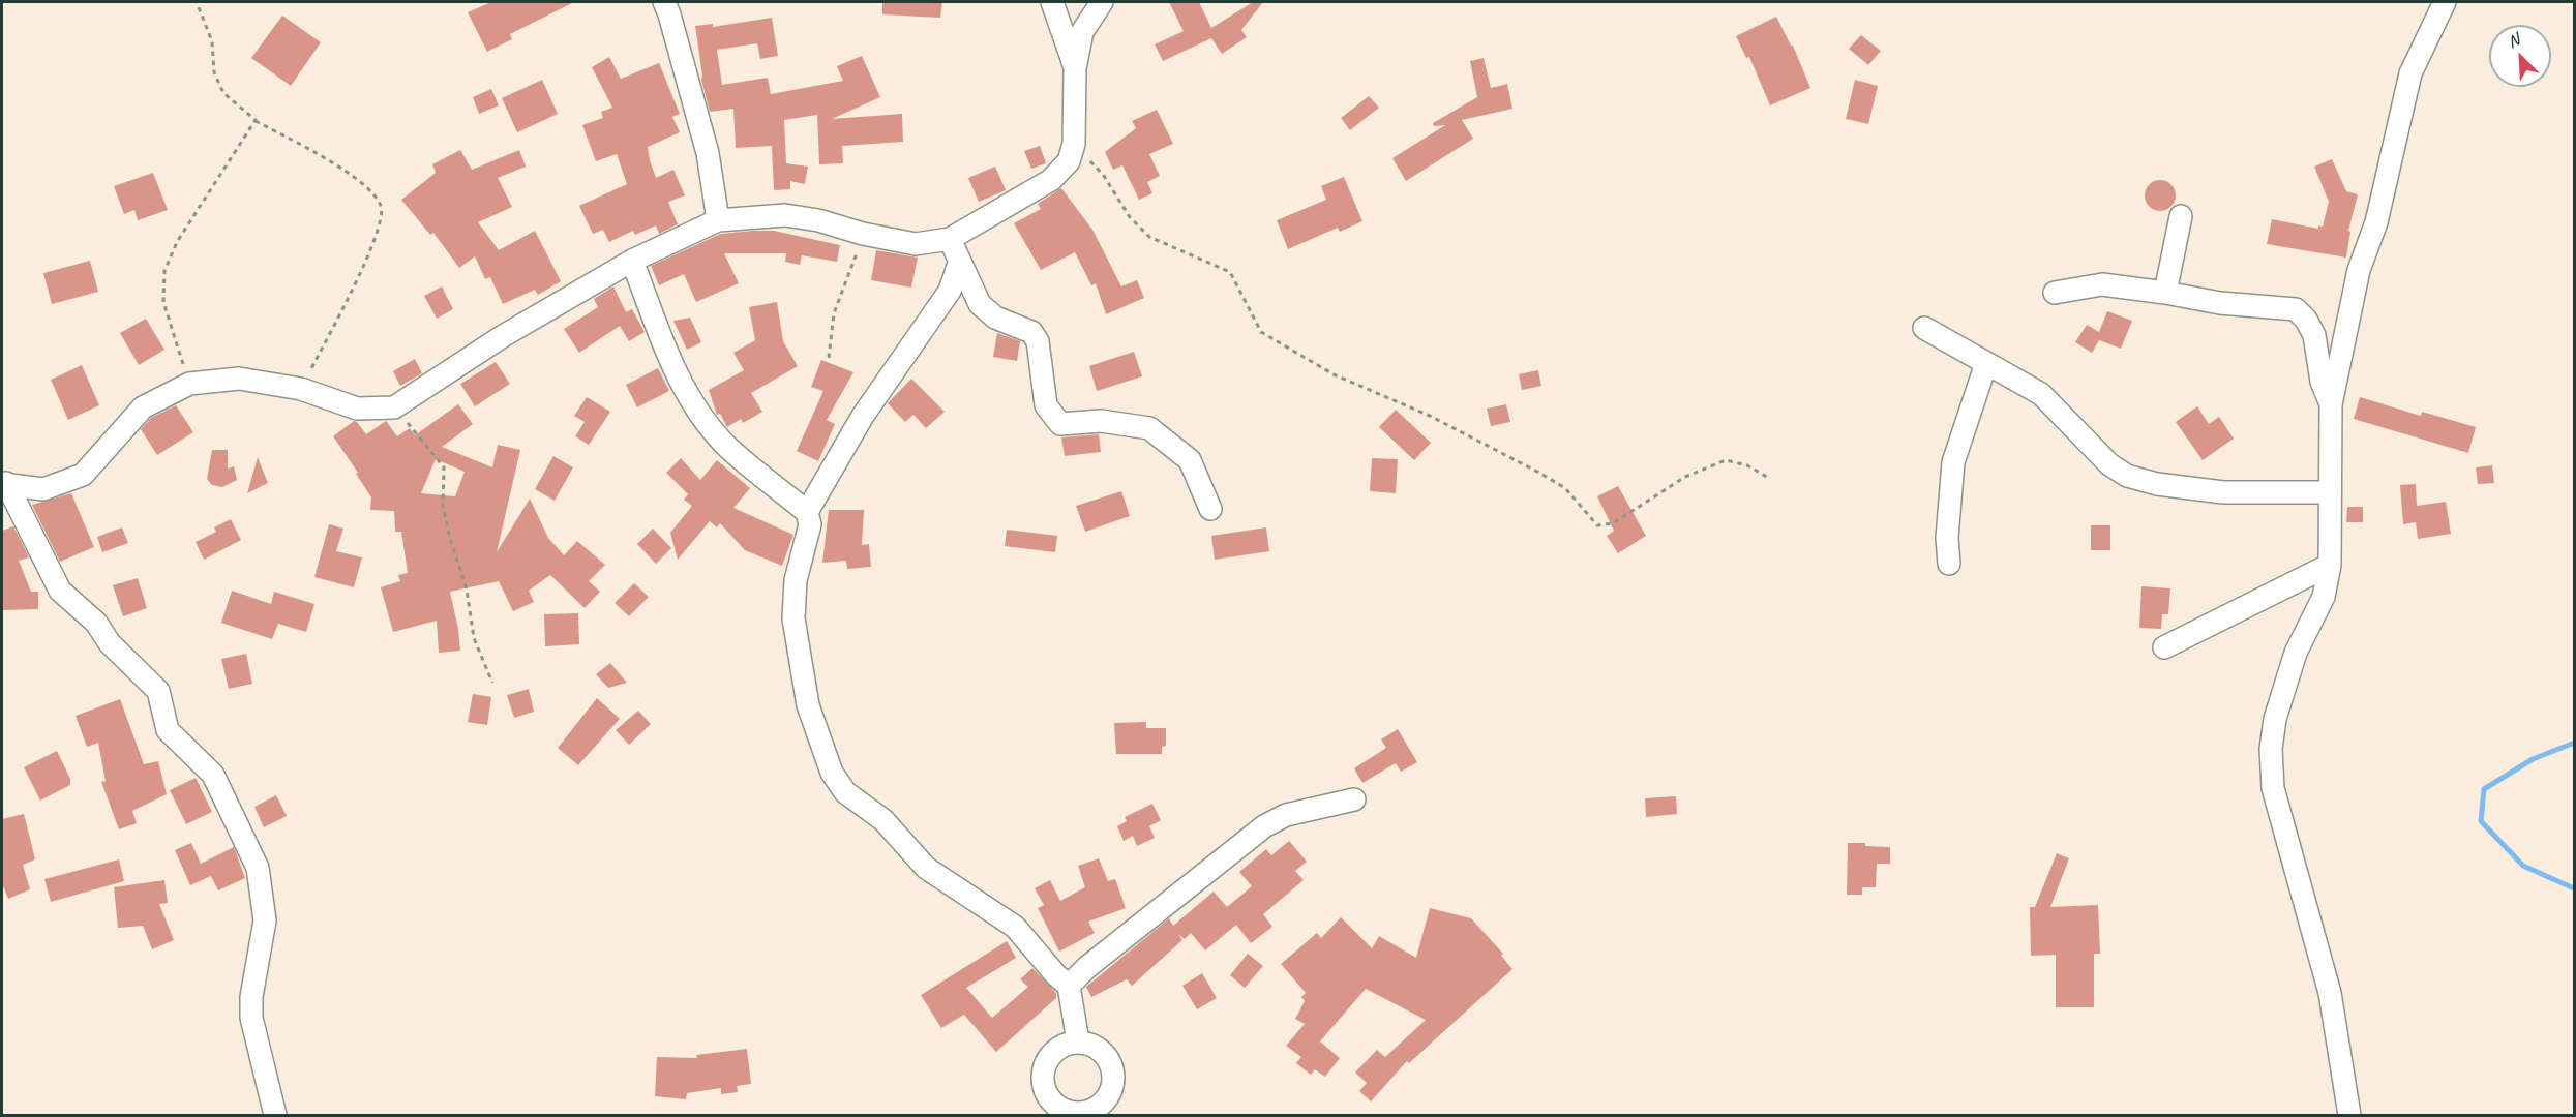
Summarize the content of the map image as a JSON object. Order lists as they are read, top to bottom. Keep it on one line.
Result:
{"north":"top left"}
